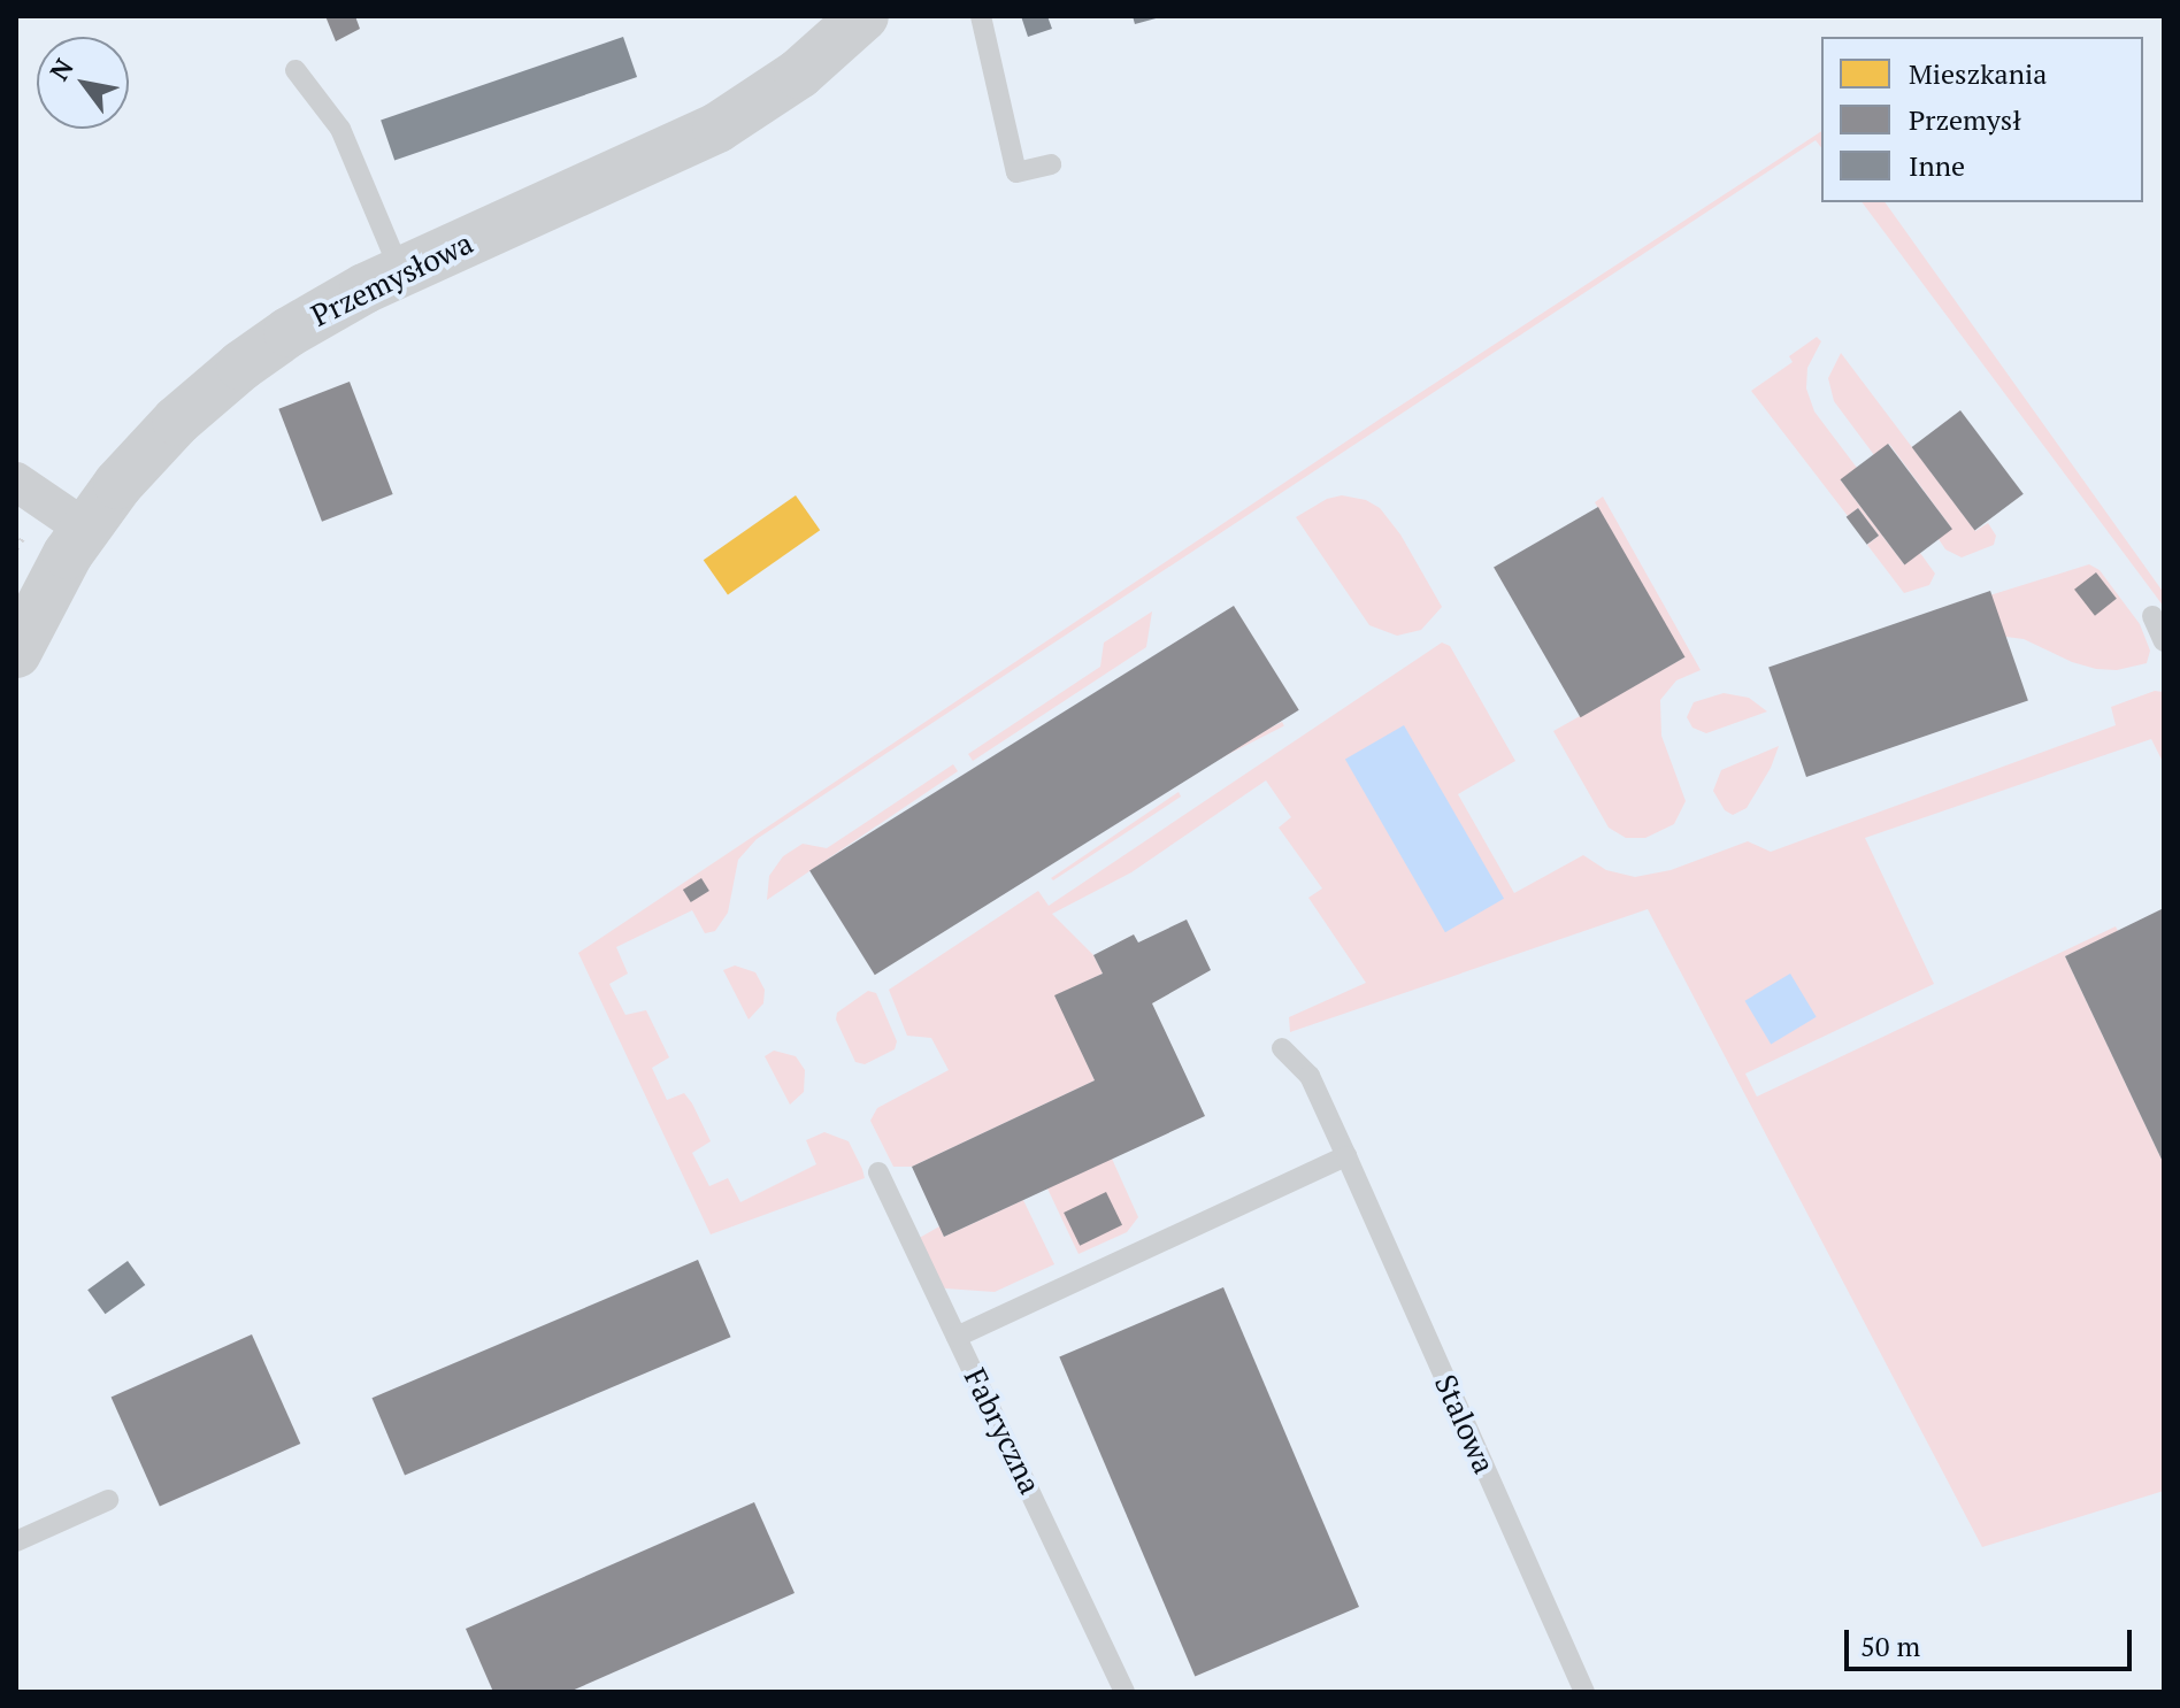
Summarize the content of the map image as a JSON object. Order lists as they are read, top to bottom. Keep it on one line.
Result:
{"streets":{"street":["Przemysłowa"],"lane":["Stalowa","Fabryczna"]},"legend":["Mieszkania","Przemysł","Inne"],"scale_bar":"50 m","north":"top left"}
